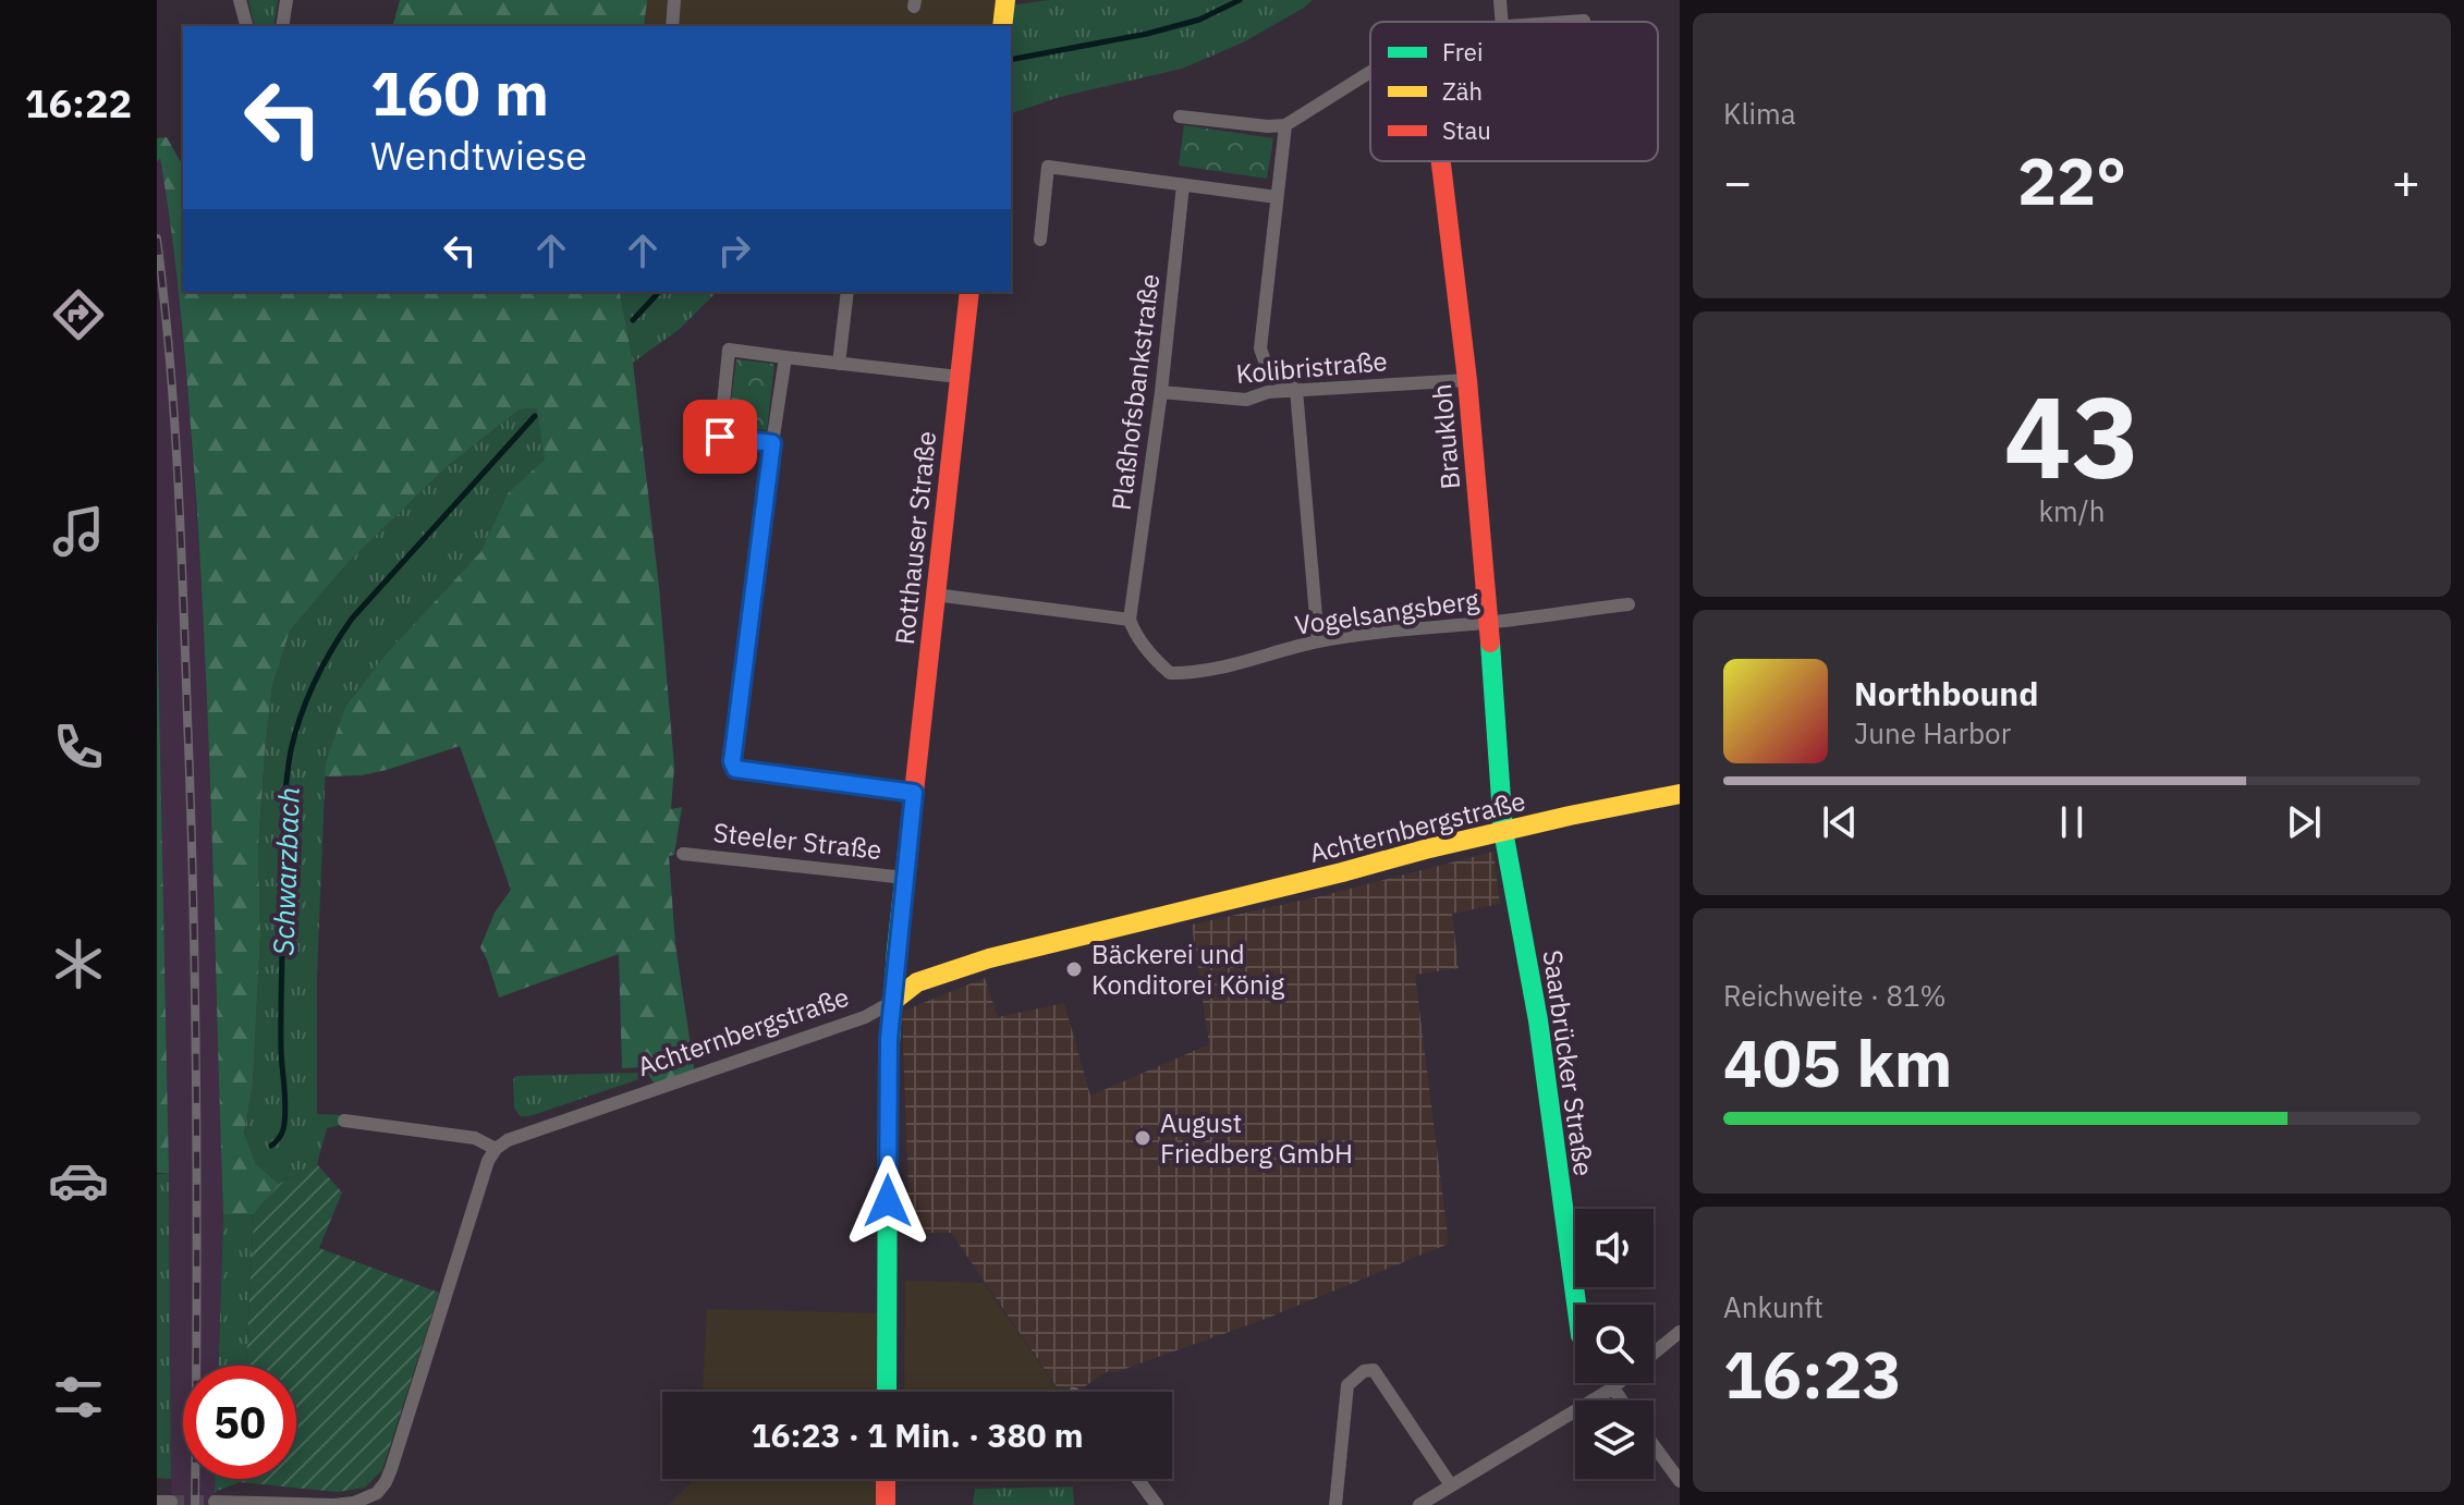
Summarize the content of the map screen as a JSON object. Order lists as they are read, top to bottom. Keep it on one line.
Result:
{"streets":{"street":["Kolibristraße","Plaßhofsbankstraße","Braukloh","Rotthauser Straße","Vogelsangsberg","Achternbergstraße","Steeler Straße","Saarbrücker Straße"]},"crossings":[["Kolibristraße","Plaßhofsbankstraße"],["Kolibristraße","Braukloh"],["Plaßhofsbankstraße","Vogelsangsberg"],["Braukloh","Vogelsangsberg"],["Braukloh","Achternbergstraße"],["Braukloh","Saarbrücker Straße"],["Rotthauser Straße","Steeler Straße"],["Achternbergstraße","Steeler Straße"],["Achternbergstraße","Saarbrücker Straße"]],"water":["Schwarzbach"],"places":["Bäckerei und Konditorei König","August Friedberg GmbH"],"legend":["Frei","Zäh","Stau"],"page":{"tabs":"16:22","tile":["Klima",["43","km/h"],["Reichweite · 81%","405 km"],["Ankunft","16:23"]],"turn":["160 m","Wendtwiese"],"heat":["−","22°","+"],"song":["Northbound","June Harbor"],"limit":"50","trip":"16:23 · 1 Min. · 380 m"}}
